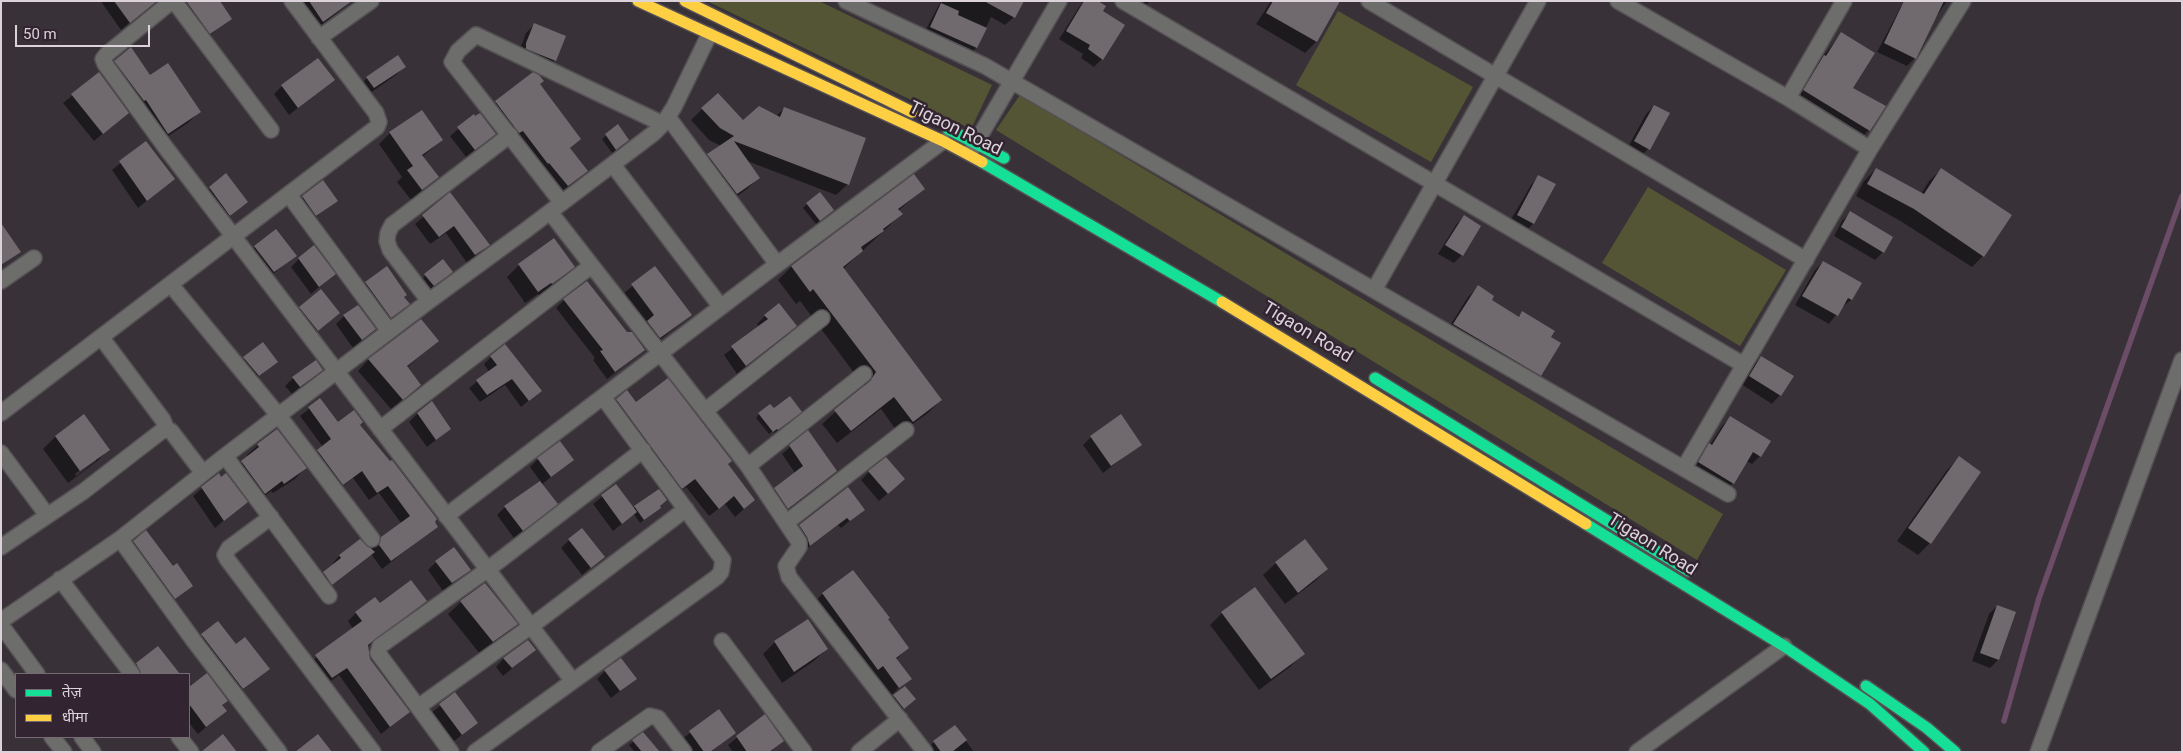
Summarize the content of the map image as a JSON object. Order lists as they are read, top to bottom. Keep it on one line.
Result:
{"streets":{"street":["Tigaon Road"]},"legend":["तेज़","धीमा"],"scale_bar":"50 m"}
